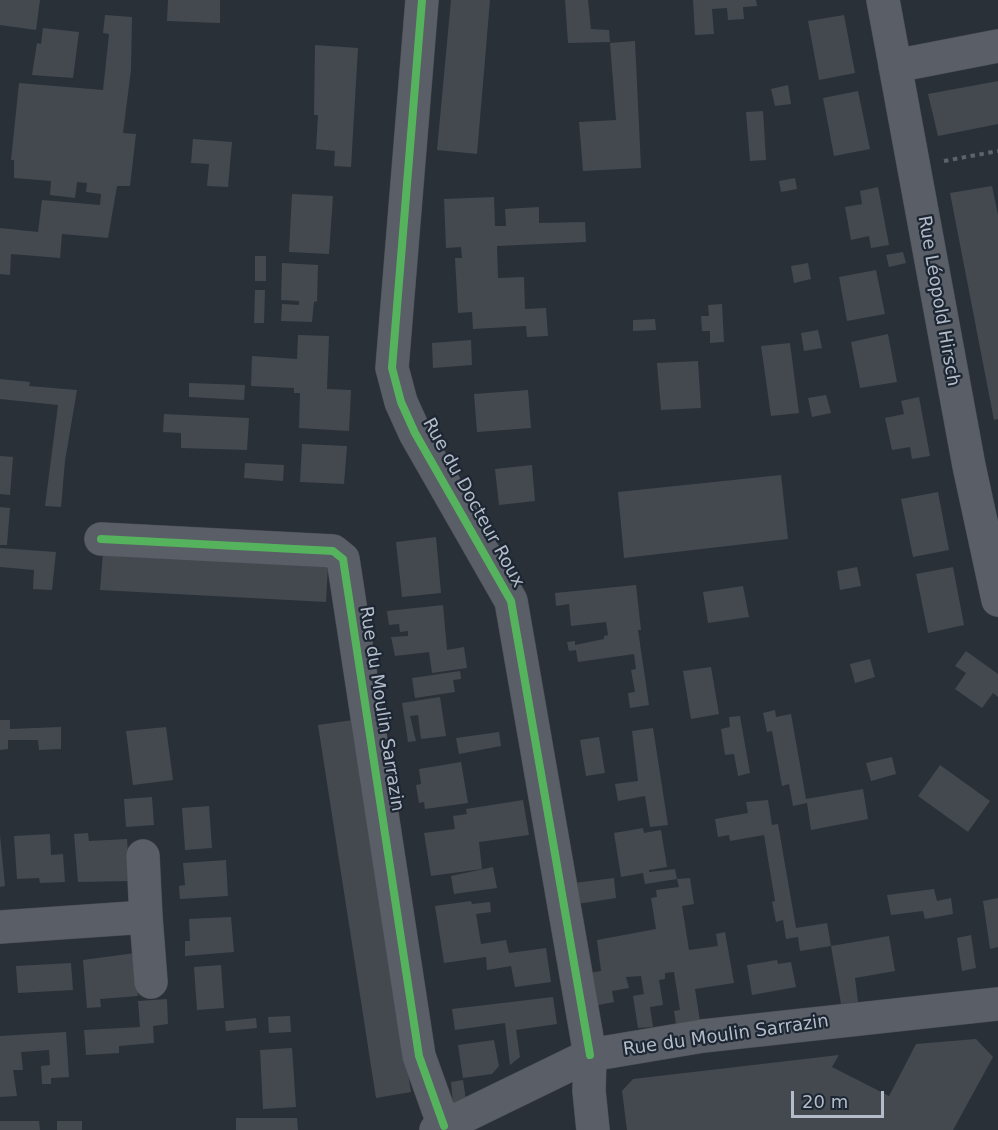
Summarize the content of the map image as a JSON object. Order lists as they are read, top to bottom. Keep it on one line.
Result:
{"streets":{"street":["Rue Léopold Hirsch","Rue du Docteur Roux","Rue du Moulin Sarrazin"]},"crossings":[["Rue du Docteur Roux","Rue du Moulin Sarrazin"]],"scale_bar":"20 m"}
